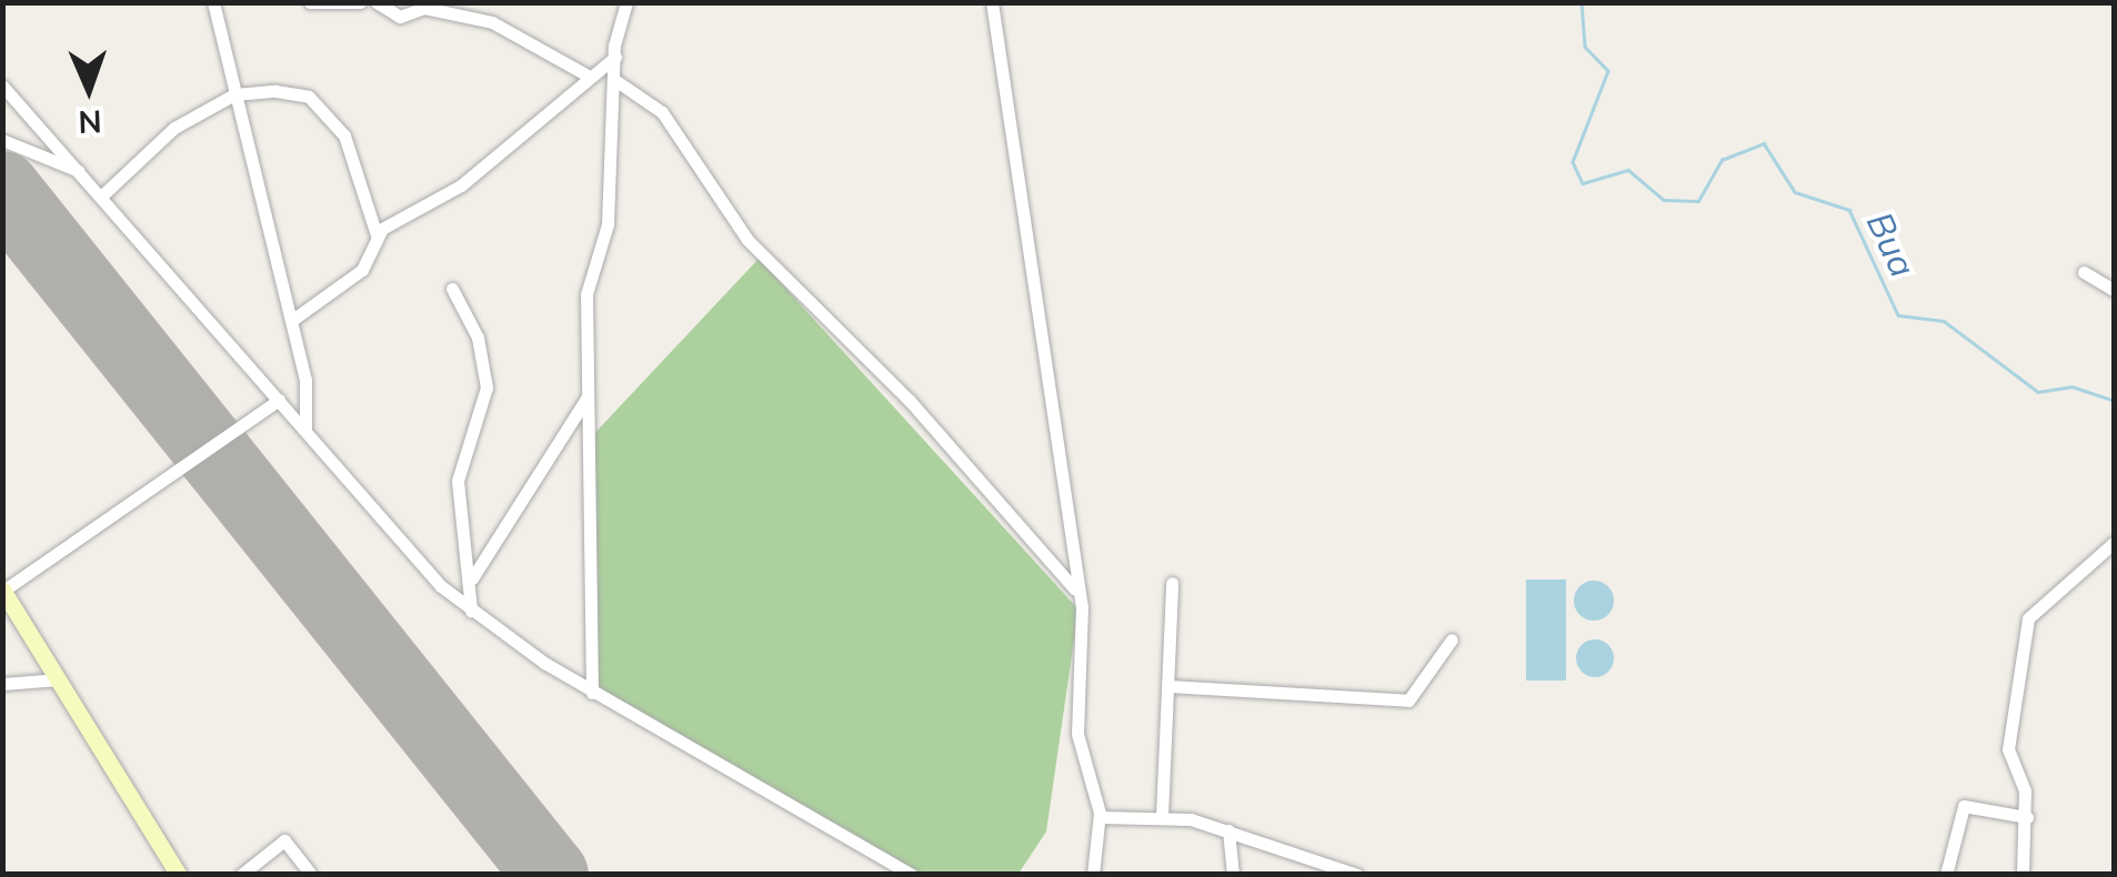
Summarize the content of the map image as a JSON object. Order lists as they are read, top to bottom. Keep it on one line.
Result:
{"water":["Bua"],"north":"bottom"}
